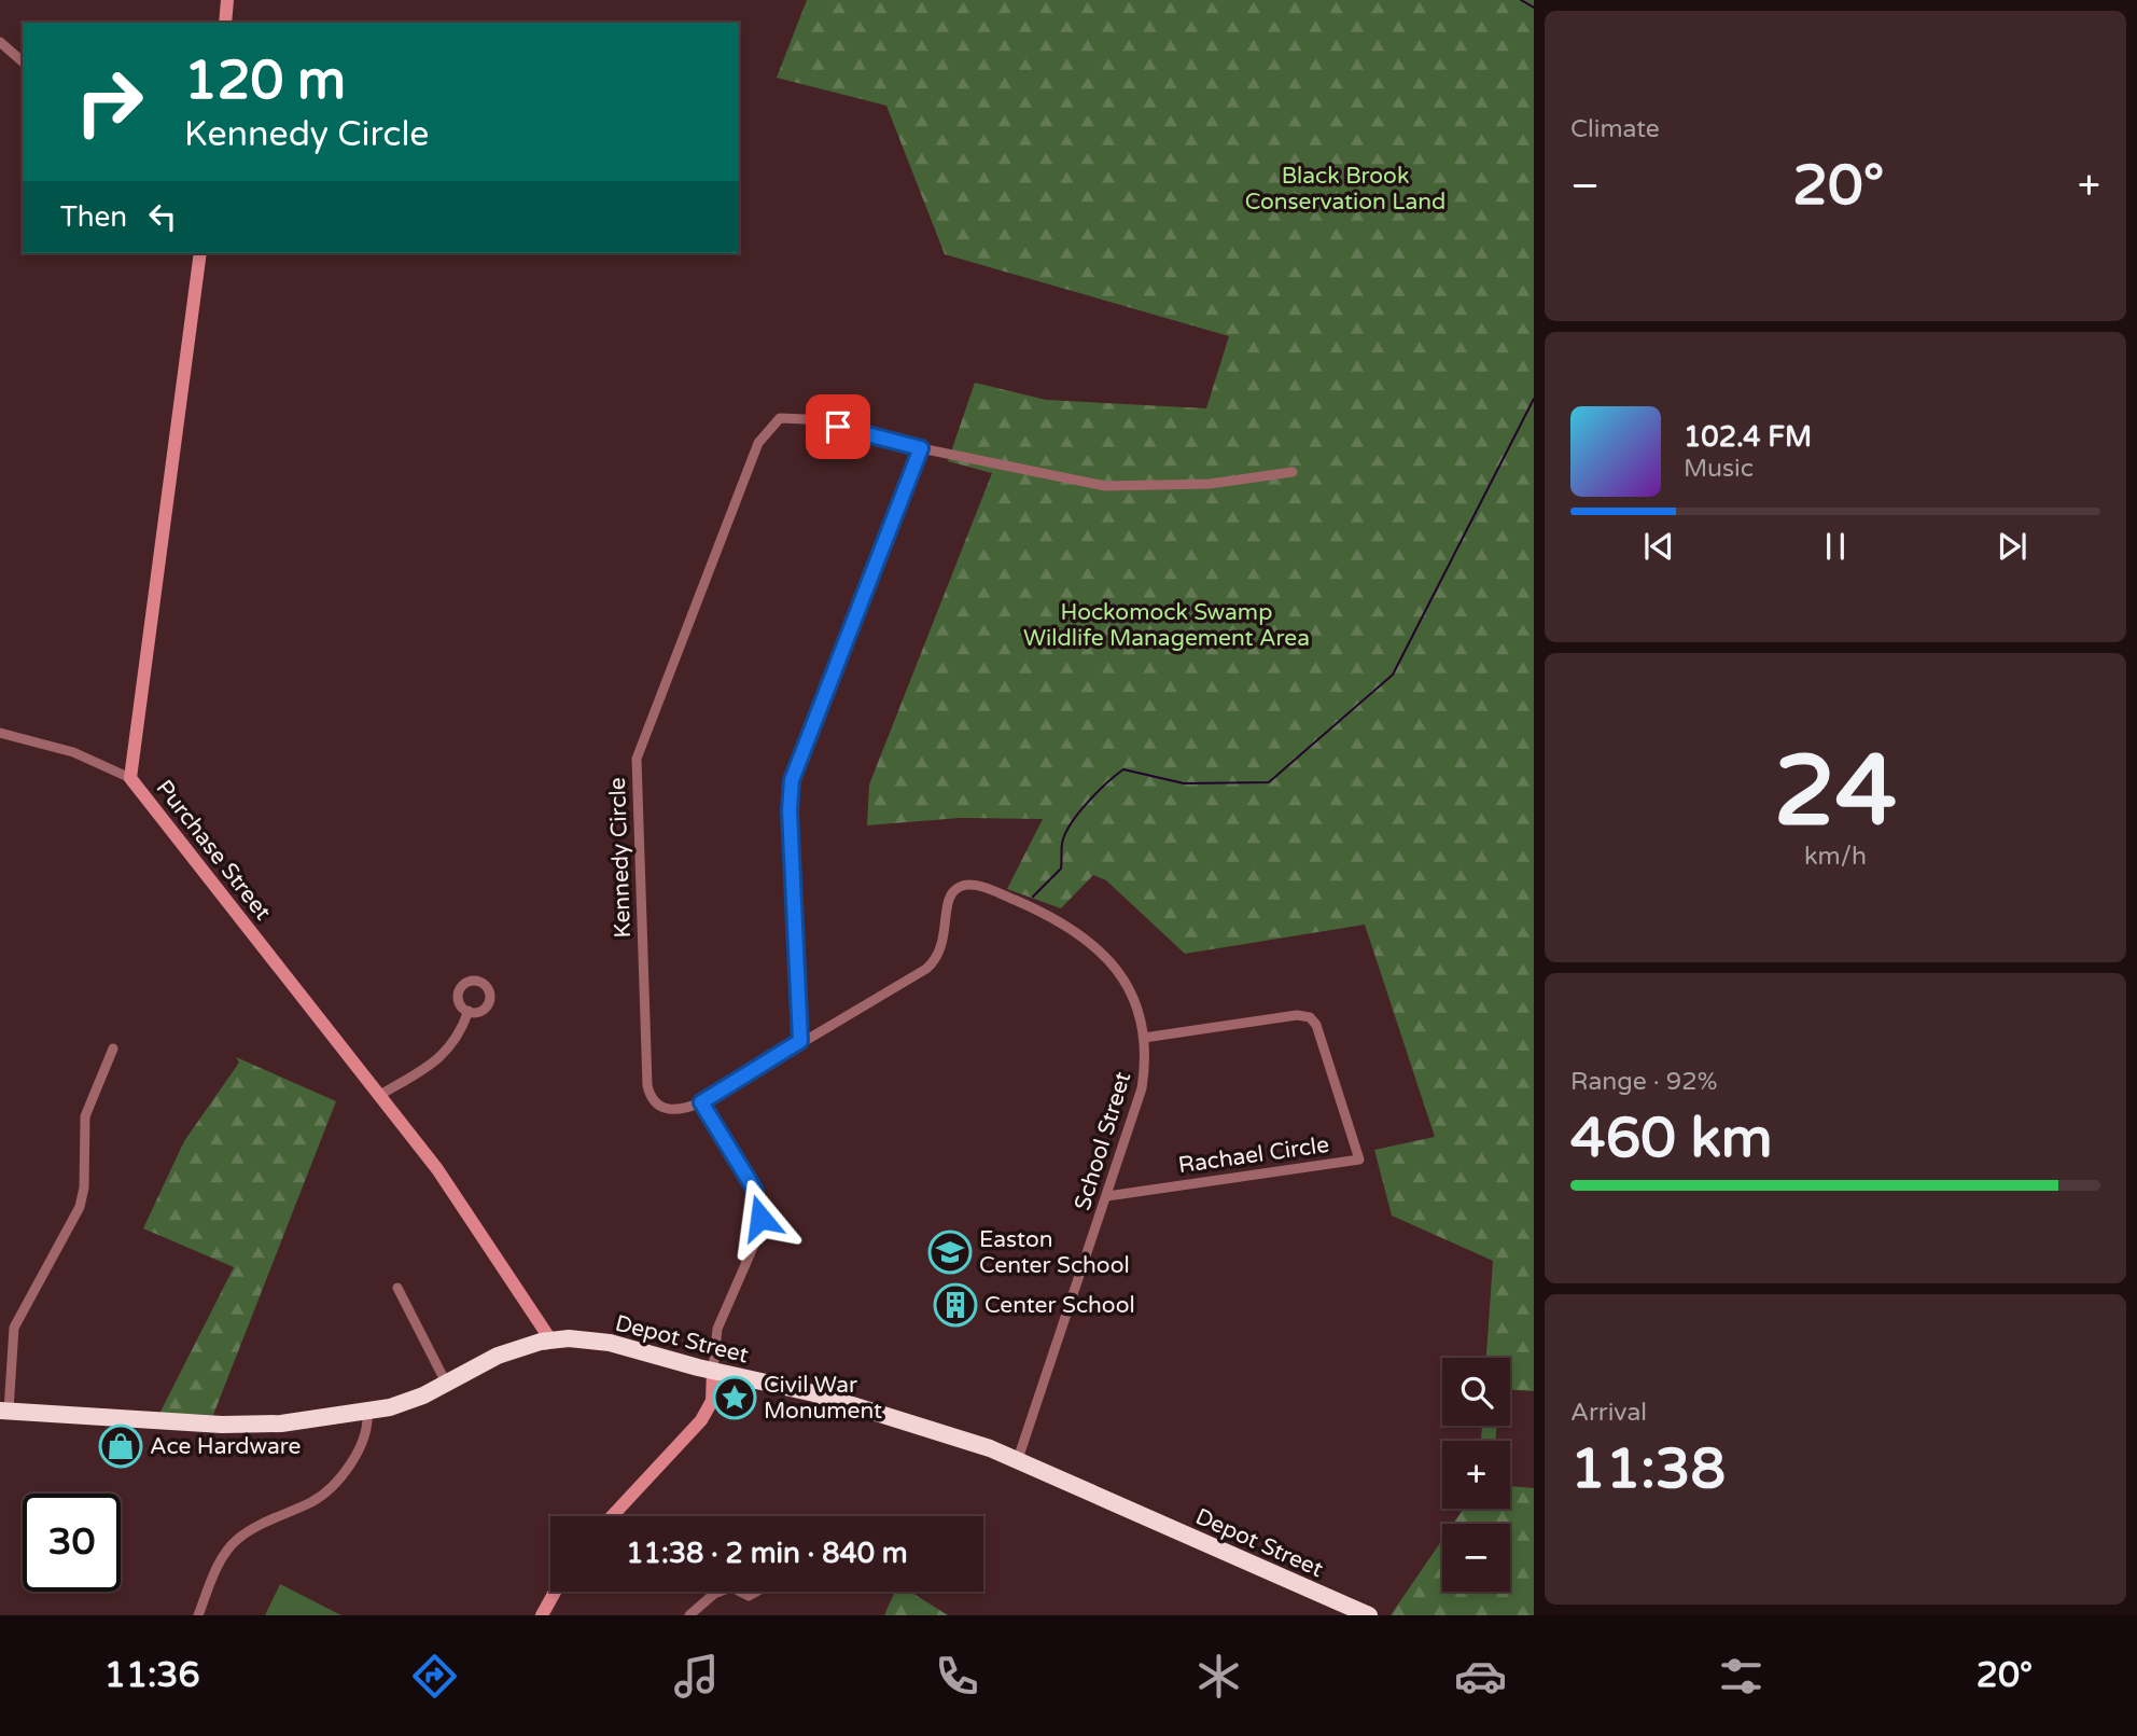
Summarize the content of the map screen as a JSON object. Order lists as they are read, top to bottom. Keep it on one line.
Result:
{"streets":{"highway":["Depot Street"],"street":["Purchase Street","Kennedy Circle","School Street","Rachael Circle"]},"crossings":[["Purchase Street","Depot Street"],["Kennedy Circle","School Street"],["School Street","Rachael Circle"],["School Street","Depot Street"]],"parks":["Black Brook Conservation Land","Hockomock Swamp Wildlife Management Area"],"places":{"school or university":["Easton Center School"],"building":["Center School"],"place":["Civil War Monument"],"shop":["Ace Hardware"]},"page":{"tile":["Climate",["24","km/h"],["Range · 92%","460 km"],["Arrival","11:38"]],"turn":["120 m","Kennedy Circle"],"heat":["−","20°","+"],"then":"Then","song":["102.4 FM","Music"],"map_buttons":["+","−"],"limit":"30","trip":"11:38 · 2 min · 840 m","tabs":["11:36","20°"]}}
